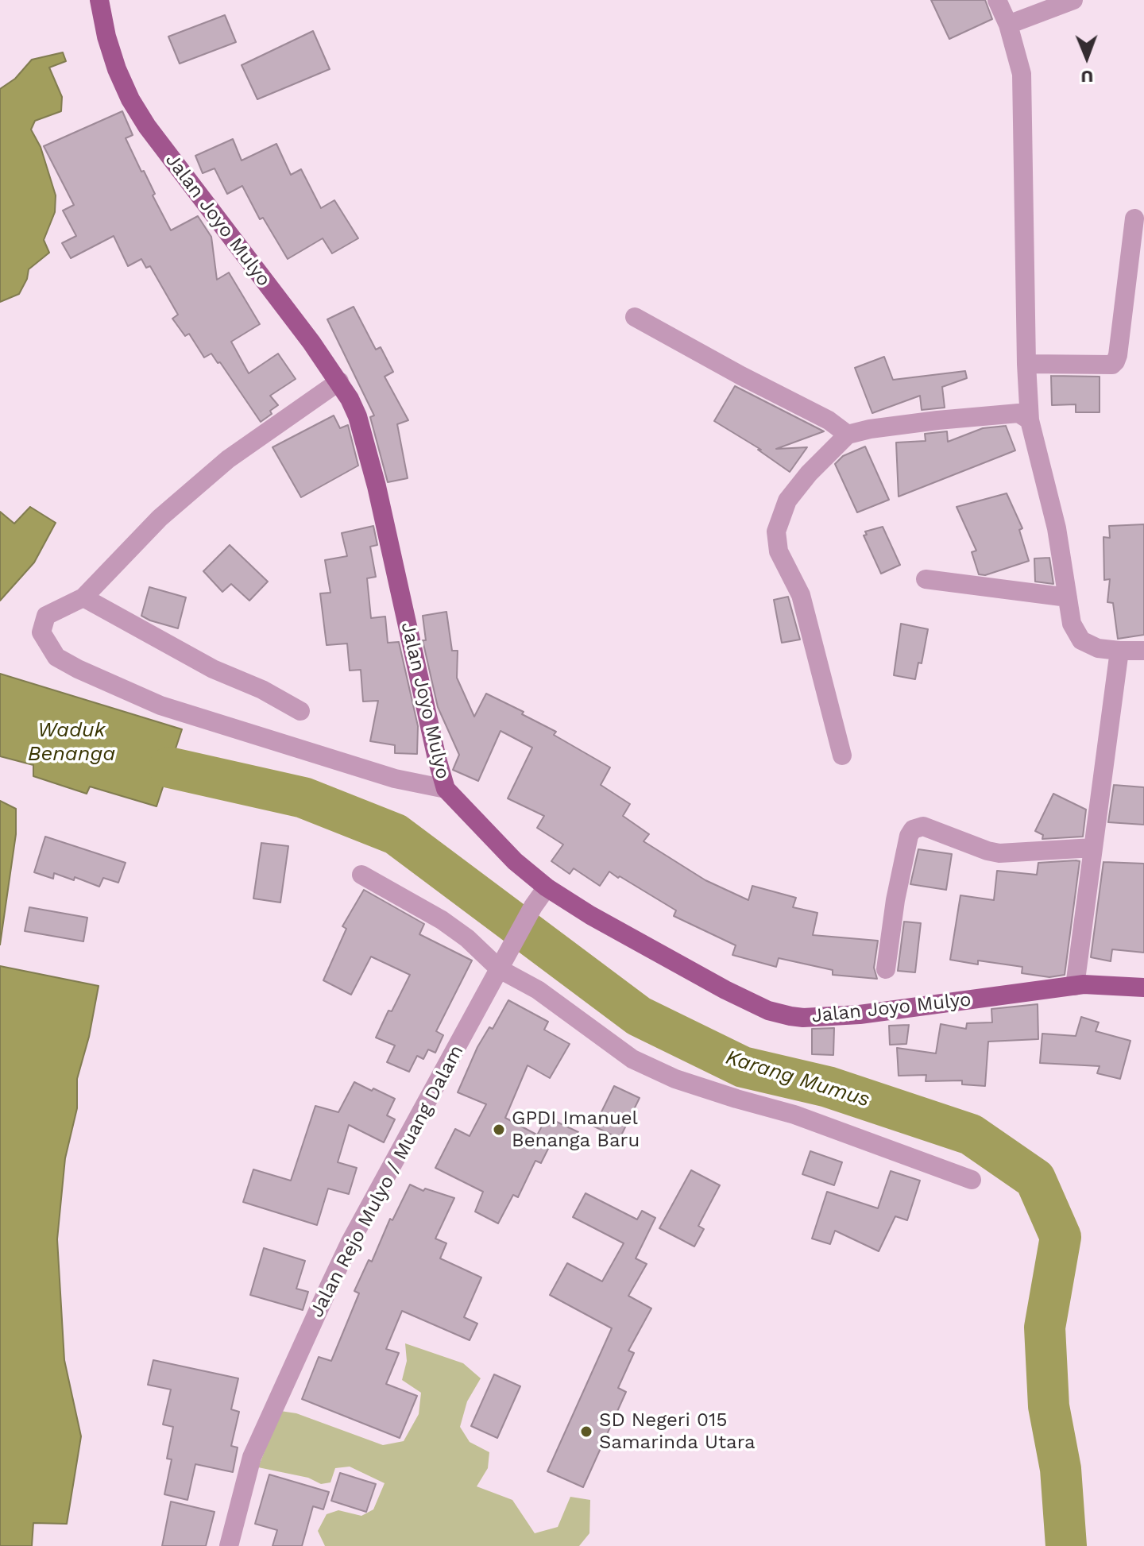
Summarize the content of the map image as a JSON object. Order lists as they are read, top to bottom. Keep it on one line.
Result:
{"streets":{"main road":["Jalan Joyo Mulyo"],"street":["Jalan Rejo Mulyo / Muang Dalam"]},"crossings":[["Jalan Joyo Mulyo","Jalan Rejo Mulyo / Muang Dalam"]],"water":["Waduk Benanga","Karang Mumus"],"places":["GPDI Imanuel Benanga Baru","SD Negeri 015 Samarinda Utara"],"north":"bottom"}
